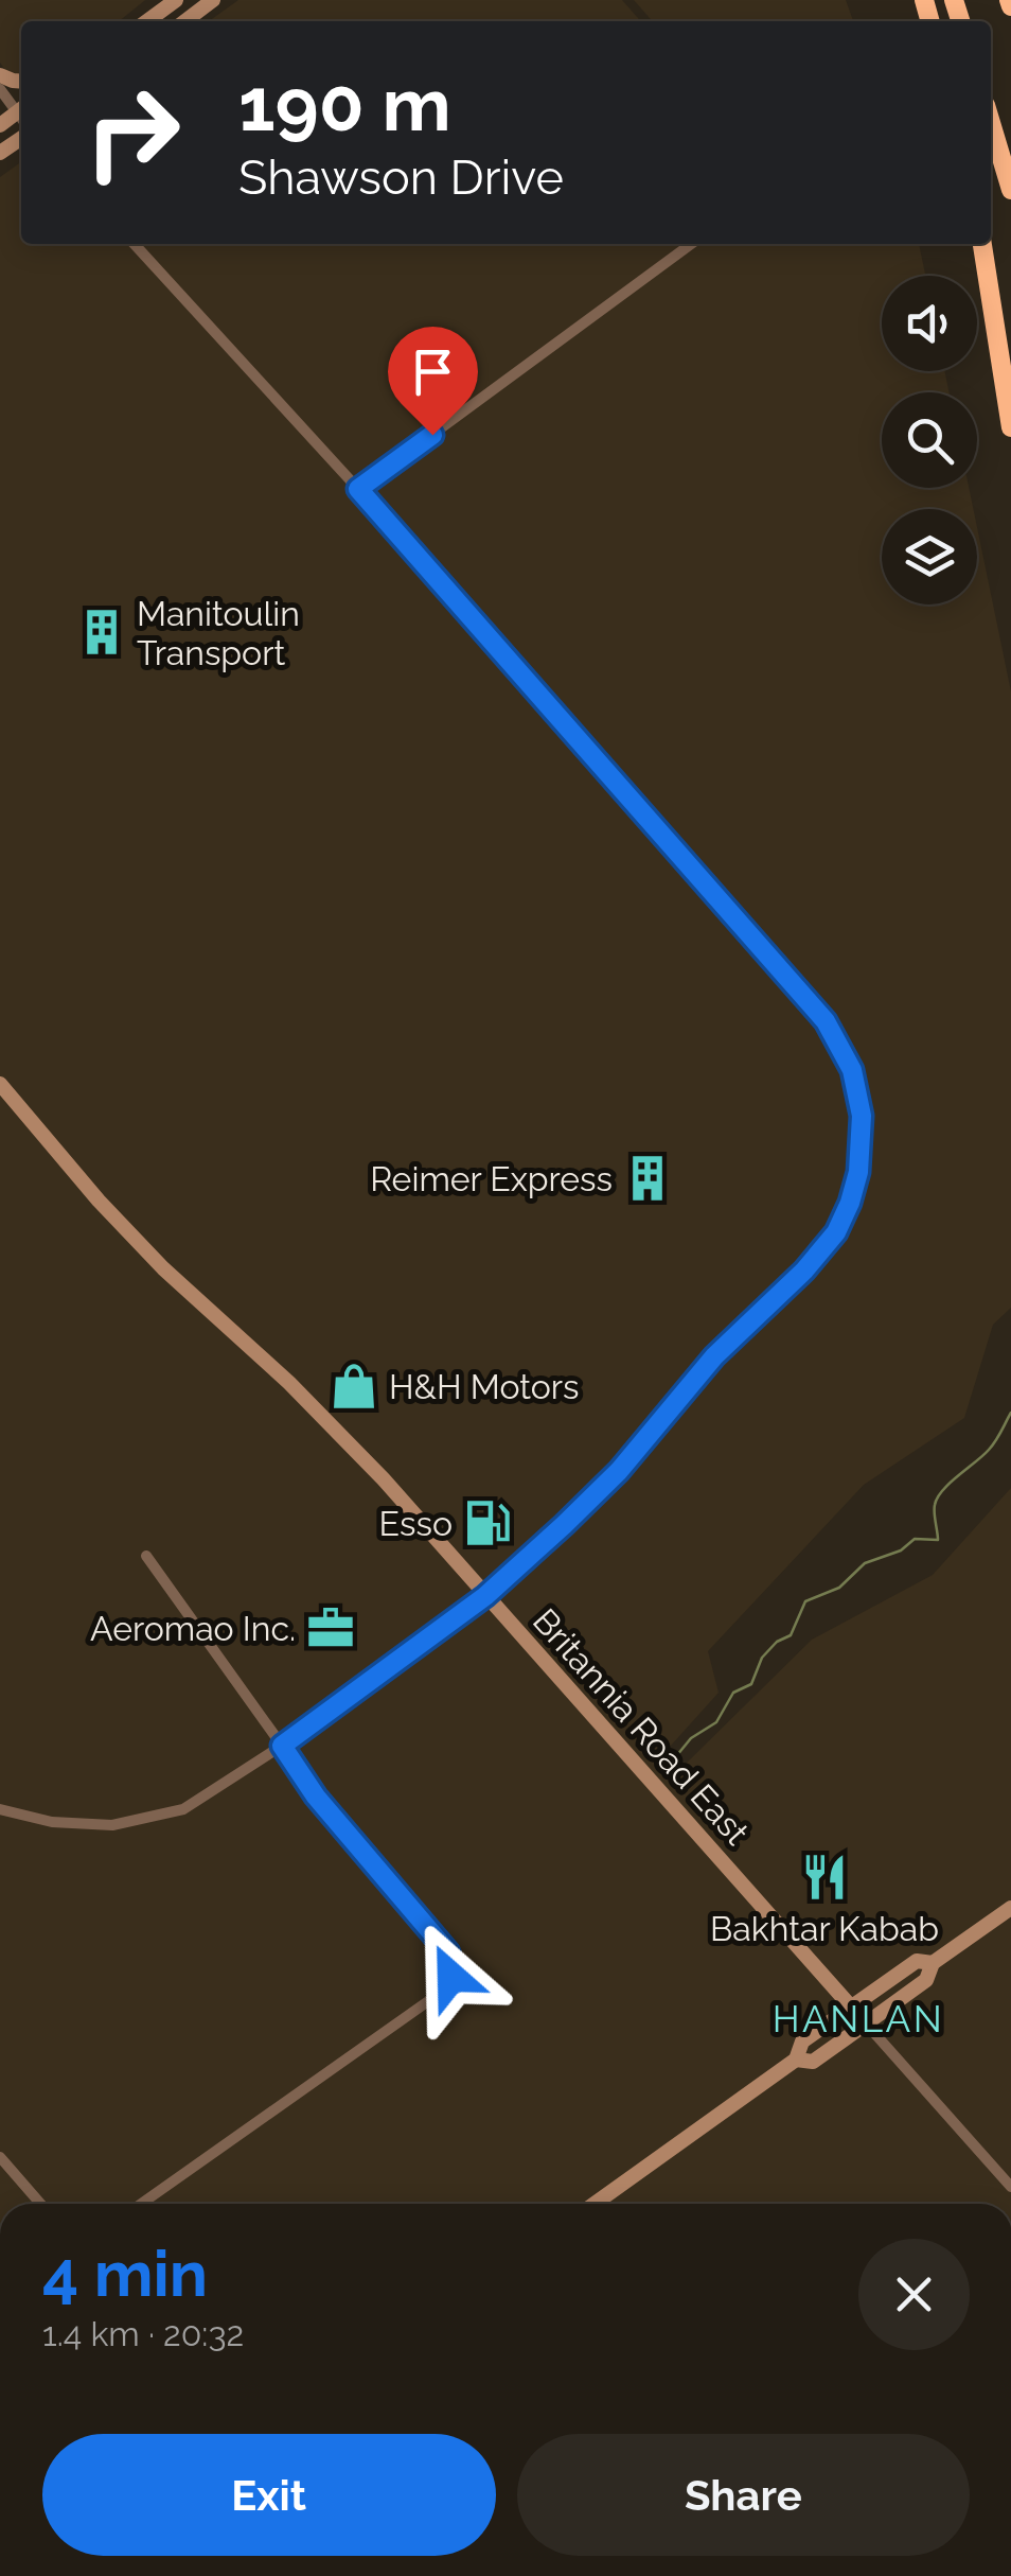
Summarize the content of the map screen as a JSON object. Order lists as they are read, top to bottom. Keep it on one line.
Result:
{"streets":{"street":["Britannia Road East"]},"districts":["HANLAN"],"places":{"building":["Manitoulin Transport","Reimer Express"],"shop":["H&H Motors"],"fuel station":["Esso"],"office":["Aeromao Inc."],"restaurant":["Bakhtar Kabab"]},"page":{"turn":["190 m","Shawson Drive"],"heading":["4 min","1.4 km · 20:32"],"buttons":["Exit","Share"]}}
